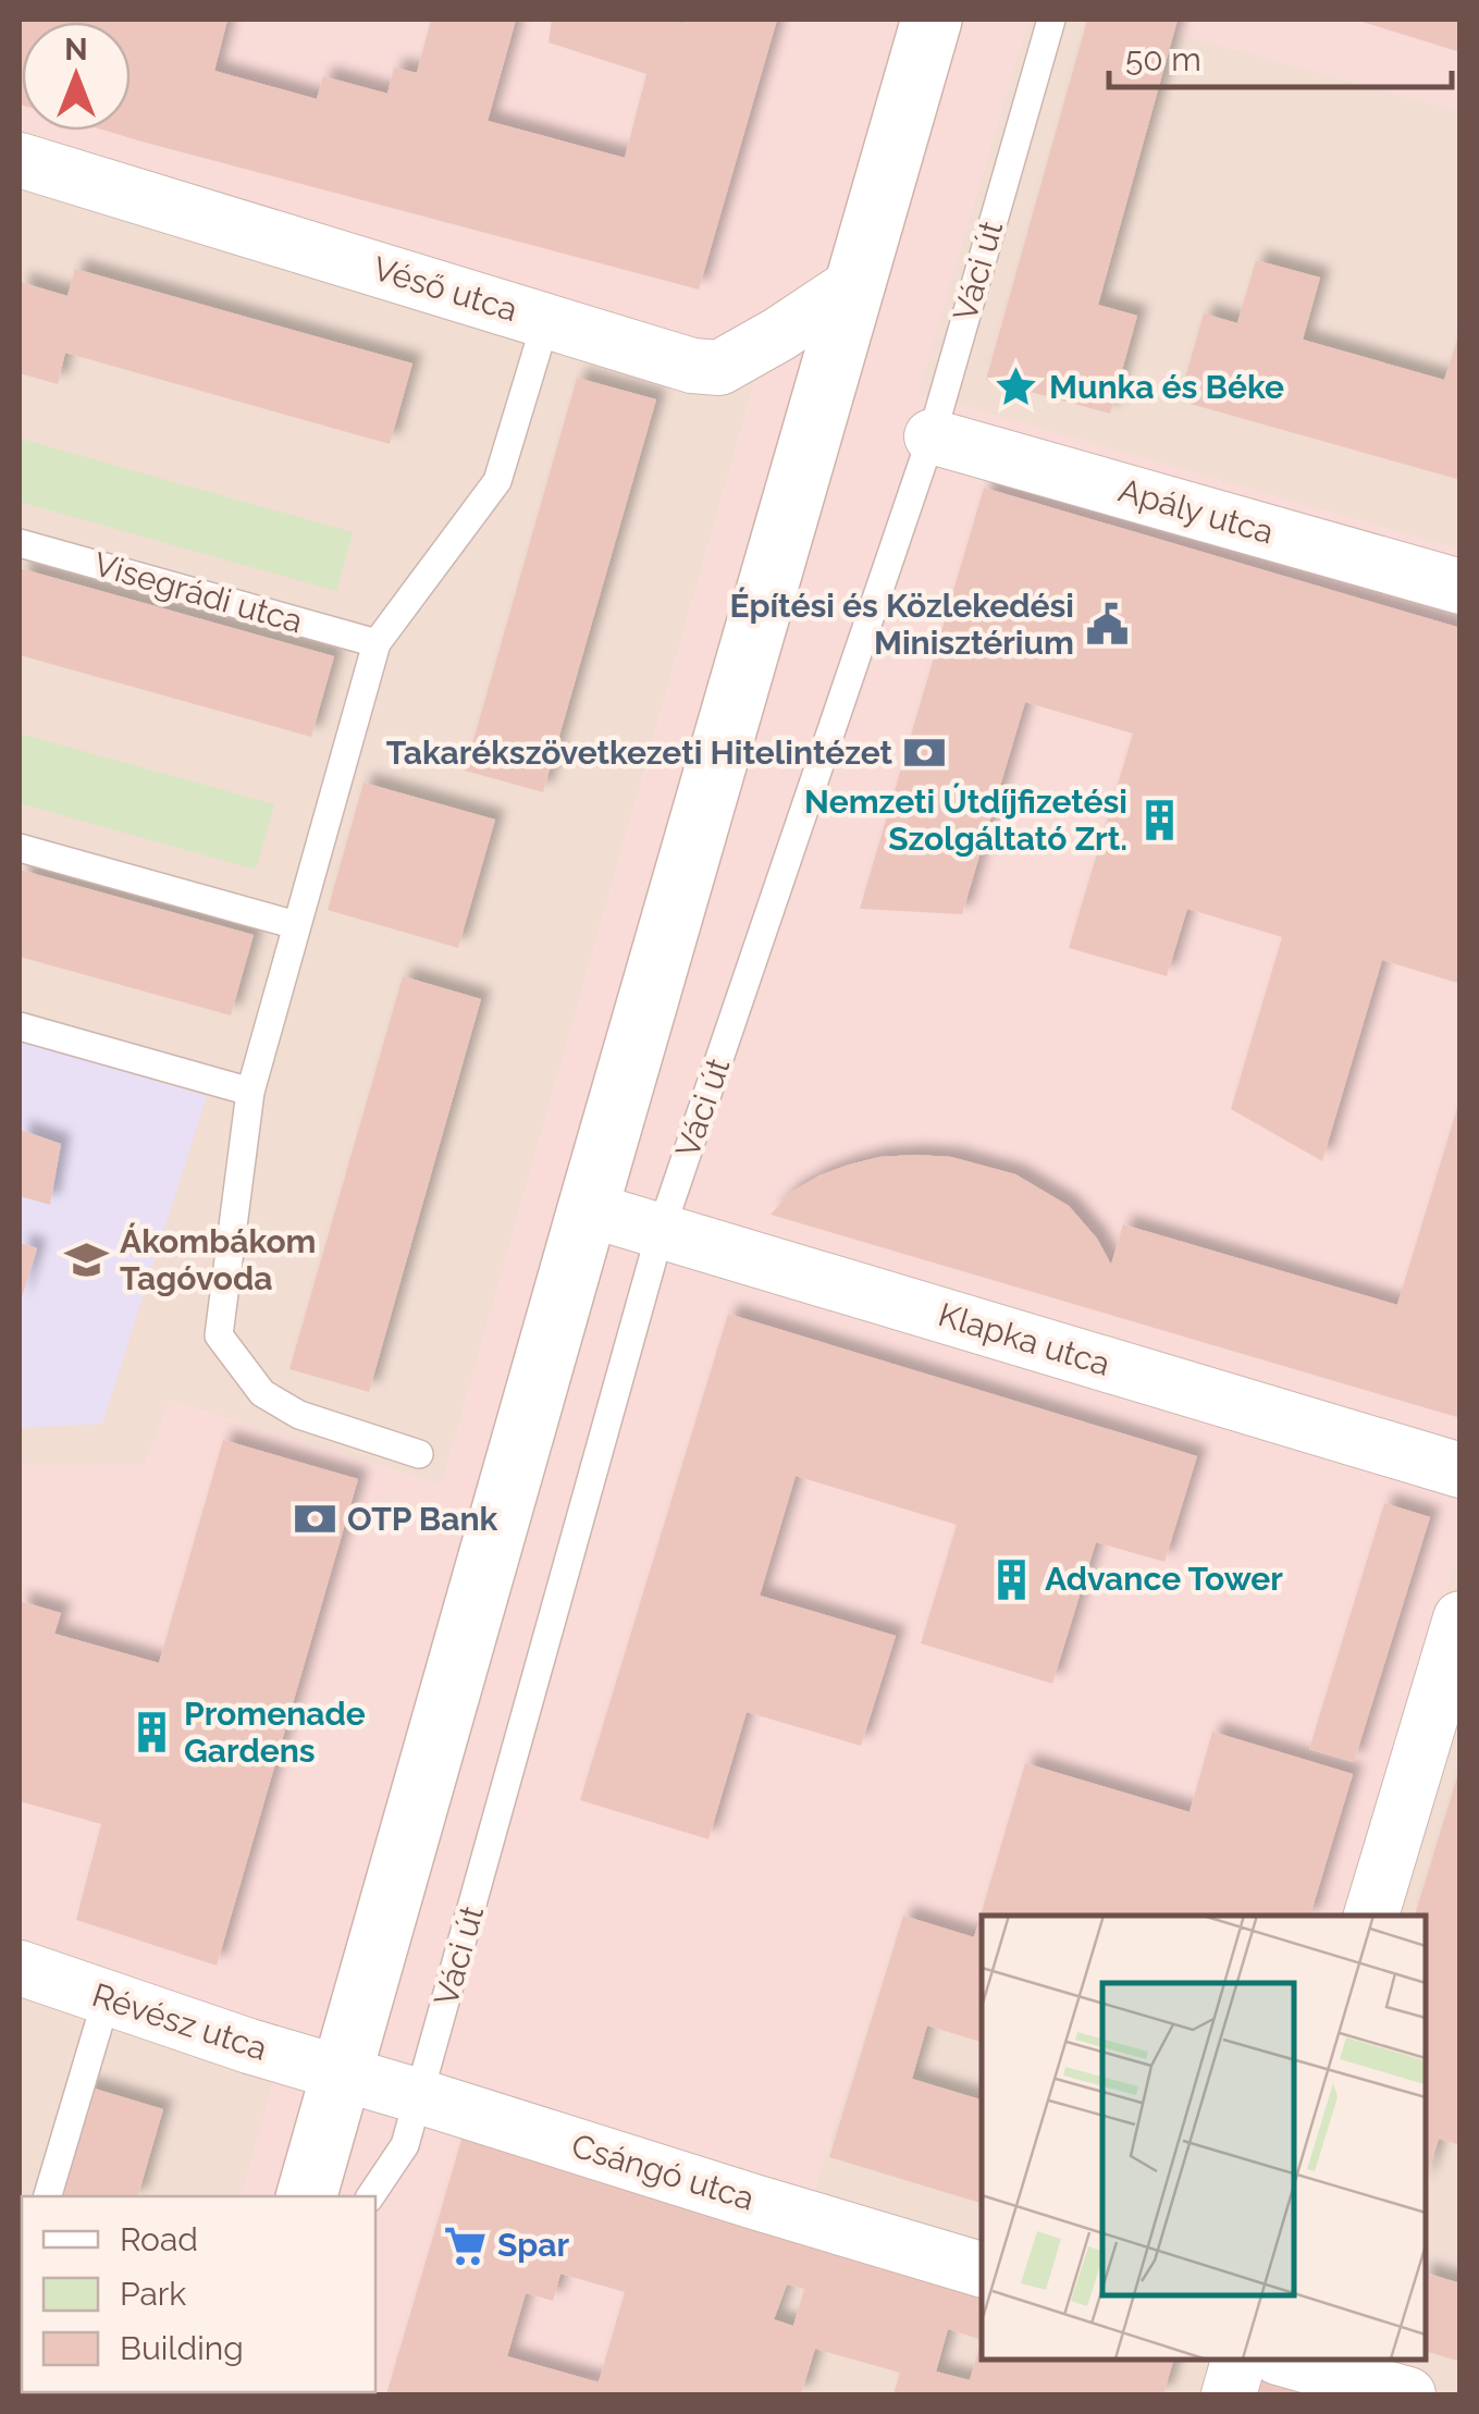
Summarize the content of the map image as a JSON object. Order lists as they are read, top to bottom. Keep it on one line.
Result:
{"streets":{"street":["Véső utca","Apály utca","Klapka utca","Révész utca","Csángó utca"],"lane":["Váci út","Visegrádi utca"]},"crossings":[["Váci út","Apály utca"],["Váci út","Klapka utca"],["Váci út","Csángó utca"],["Révész utca","Csángó utca"]],"places":{"place":["Munka és Béke"],"public building":["Építési és Közlekedési Minisztérium"],"bank":["Takarékszövetkezeti Hitelintézet","OTP Bank"],"building":["Nemzeti Útdíjfizetési Szolgáltató Zrt.","Advance Tower","Promenade Gardens"],"school or university":["Ákombákom Tagóvoda"],"supermarket":["Spar"]},"legend":["Road","Park","Building"],"scale_bar":"50 m","north":"top"}
